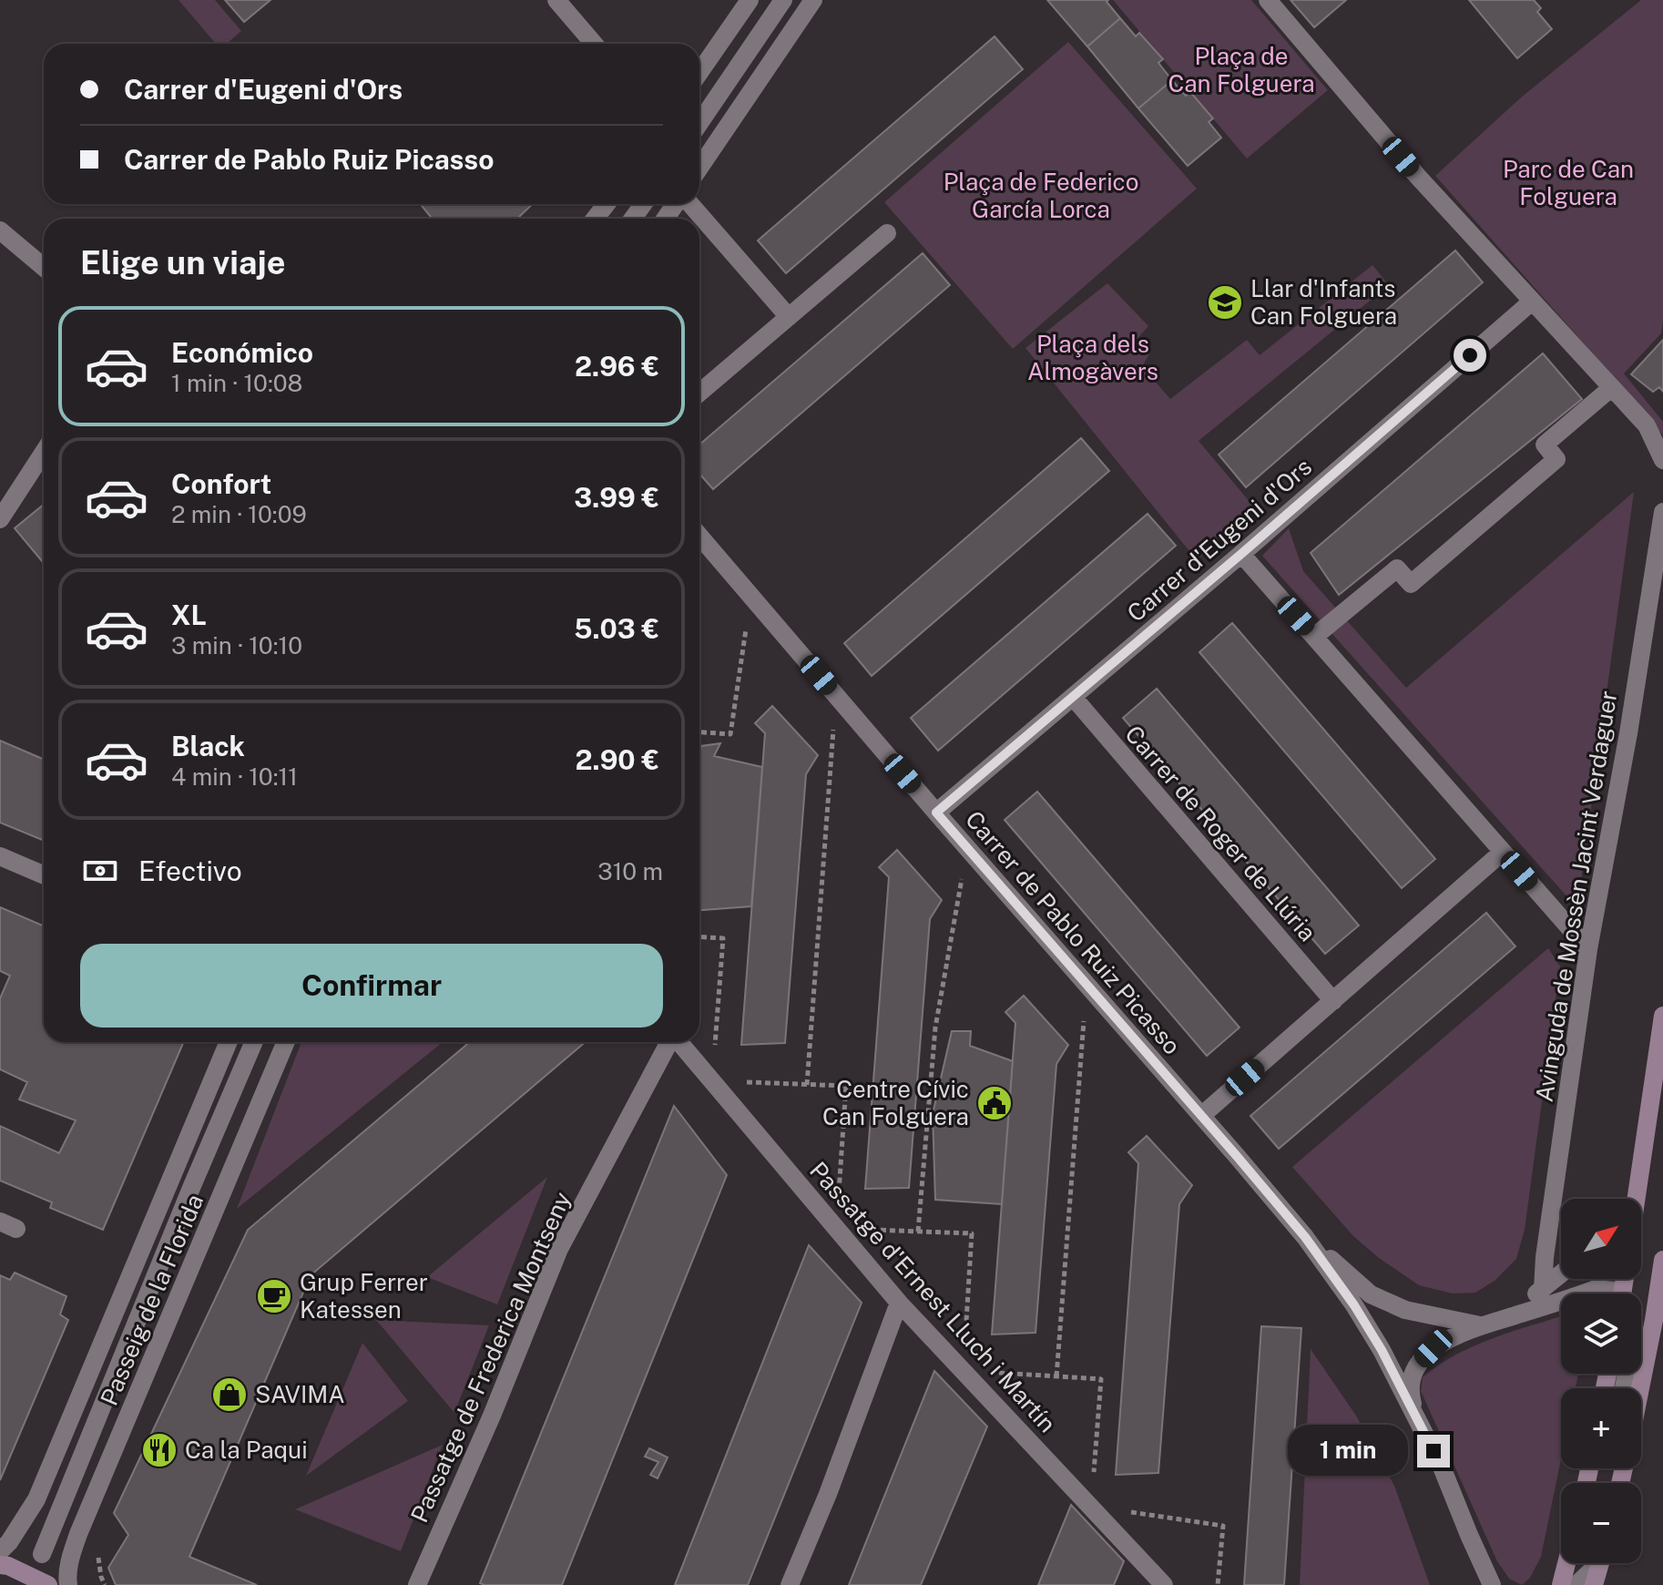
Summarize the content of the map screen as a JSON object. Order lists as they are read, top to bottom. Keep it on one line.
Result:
{"streets":{"street":["Carrer d'Eugeni d'Ors","Carrer de Roger de Llúria","Avinguda de Mossèn Jacint Verdaguer","Carrer de Pablo Ruiz Picasso","Passatge d'Ernest Lluch i Martín","Passeig de la Florida","Passatge de Frederica Montseny"]},"crossings":[["Carrer d'Eugeni d'Ors","Carrer de Roger de Llúria"],["Carrer d'Eugeni d'Ors","Carrer de Pablo Ruiz Picasso"]],"parks":["Plaça de Can Folguera","Parc de Can Folguera","Plaça de Federico García Lorca","Plaça dels Almogàvers"],"places":{"school or university":["Llar d'Infants Can Folguera"],"public building":["Centre Cívic Can Folguera"],"cafe":["Grup Ferrer Katessen"],"shop":["SAVIMA"],"restaurant":["Ca la Paqui"]},"north":"top right","page":{"banner":["Carrer d'Eugeni d'Ors","Carrer de Pablo Ruiz Picasso"],"heading":"Elige un viaje","list":[{"name":"Económico","note":"1 min · 10:08","value":"2.96 €"},{"name":"Confort","note":"2 min · 10:09","value":"3.99 €"},{"name":"XL","note":"3 min · 10:10","value":"5.03 €"},{"name":"Black","note":"4 min · 10:11","value":"2.90 €"}],"pay":["Efectivo","310 m"],"buttons":"Confirmar","map_buttons":["+","−"],"bubble":"1 min"}}
